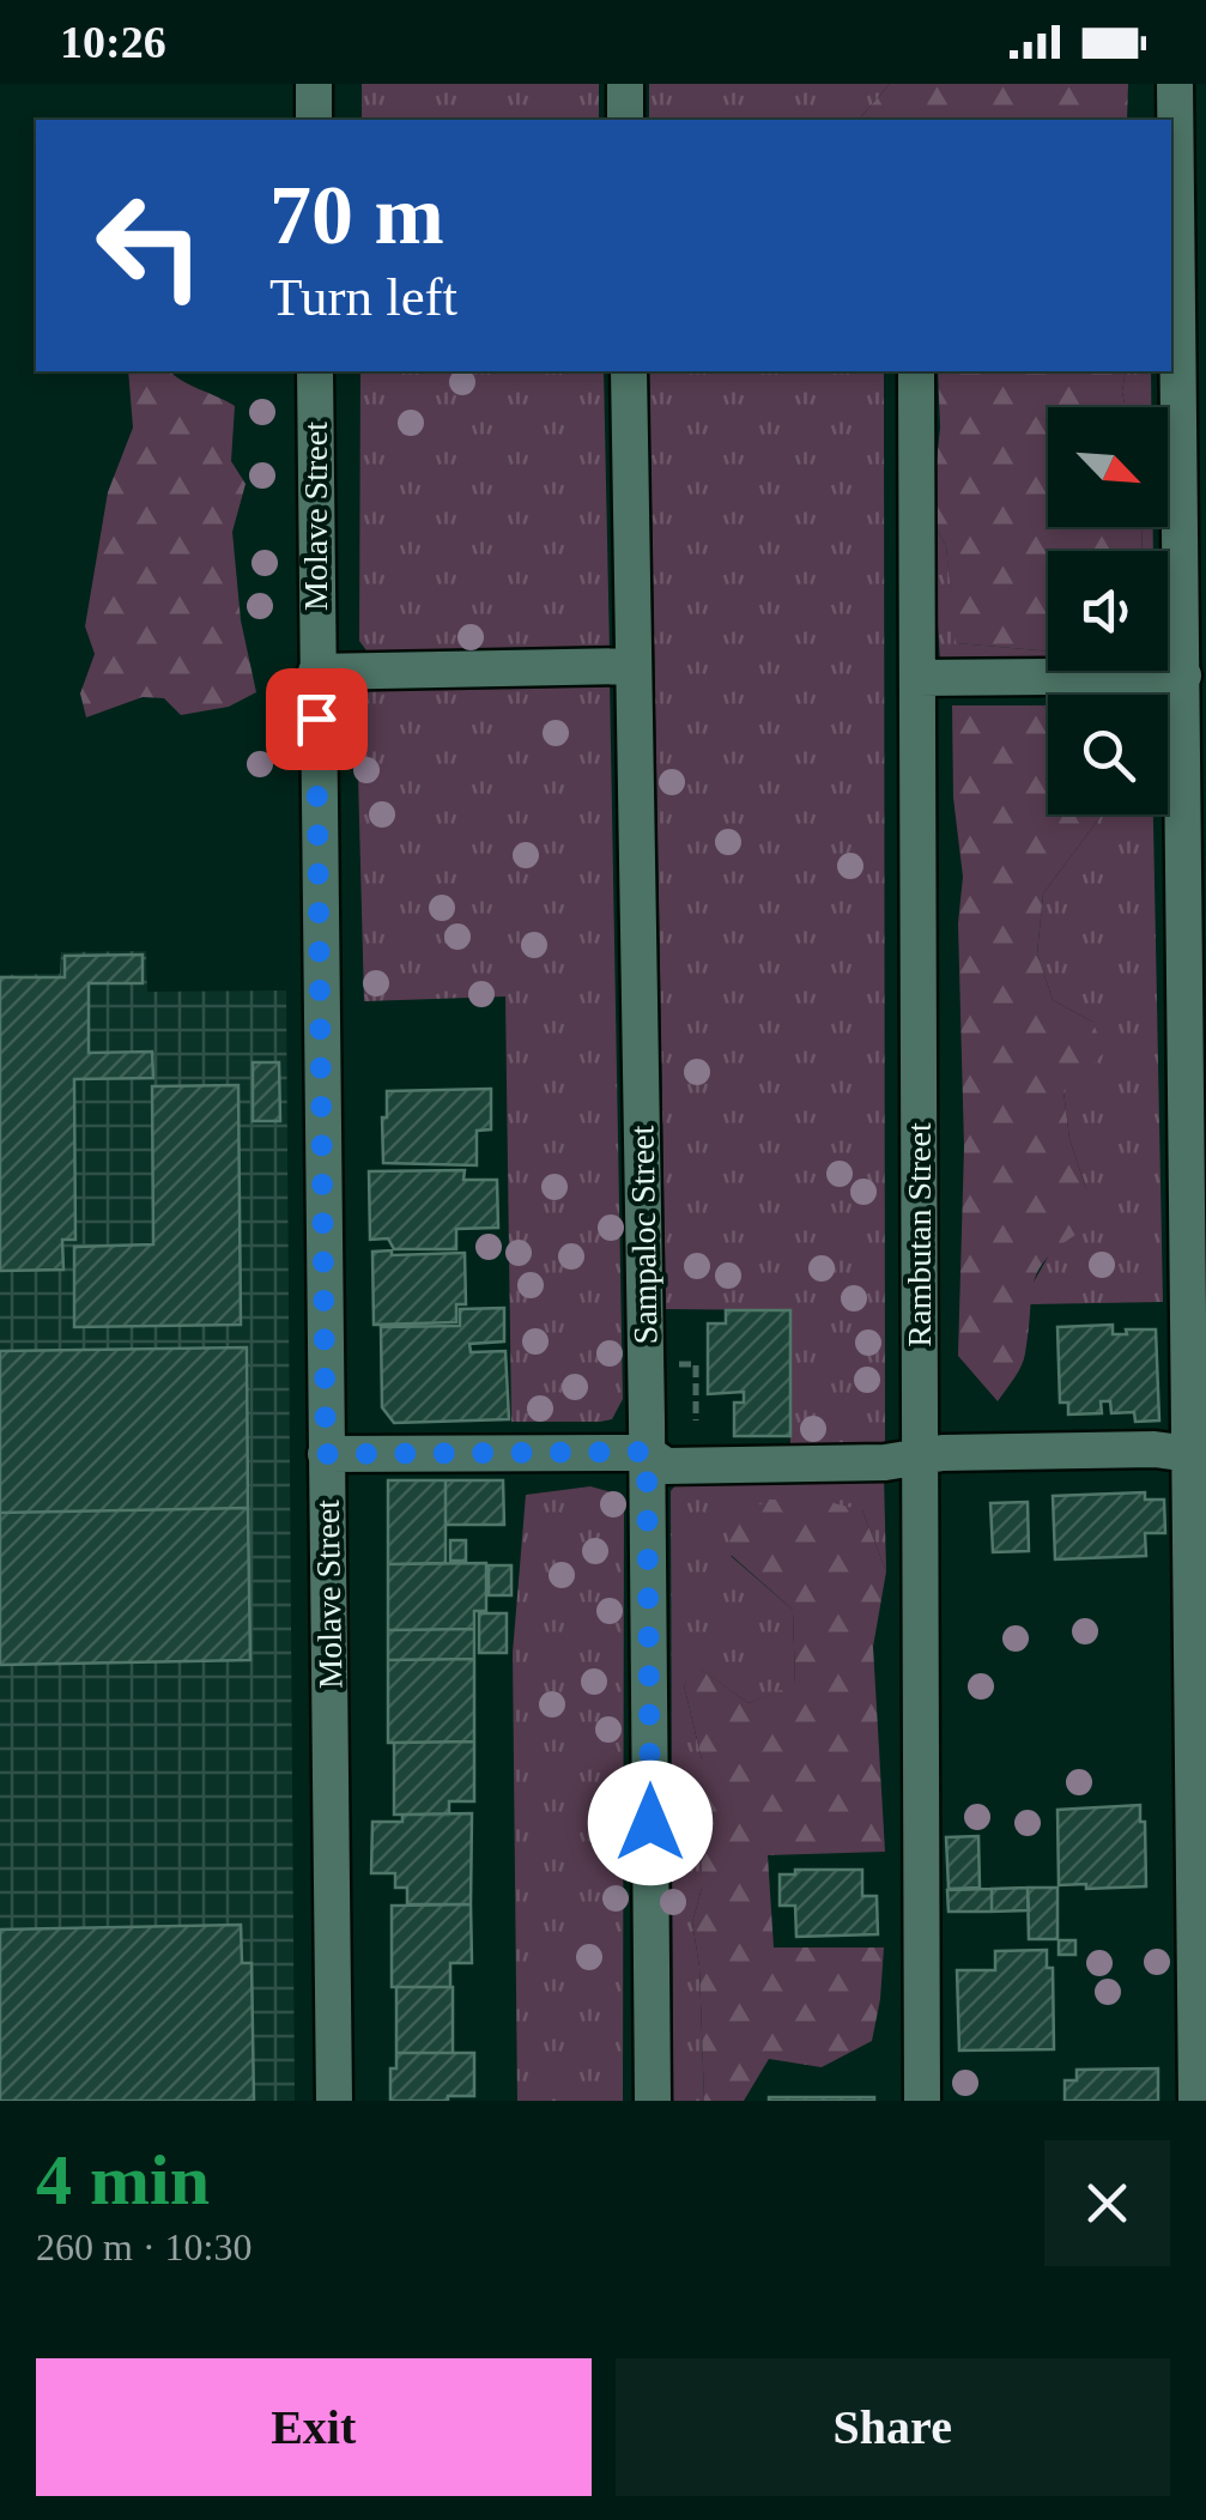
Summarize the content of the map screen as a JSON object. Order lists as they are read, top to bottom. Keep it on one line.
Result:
{"streets":{"street":["Molave Street","Sampaloc Street","Rambutan Street"]},"north":"bottom right","page":{"status":"10:26","turn":["70 m","Turn left"],"heading":["4 min","260 m · 10:30"],"buttons":["Exit","Share"]}}
